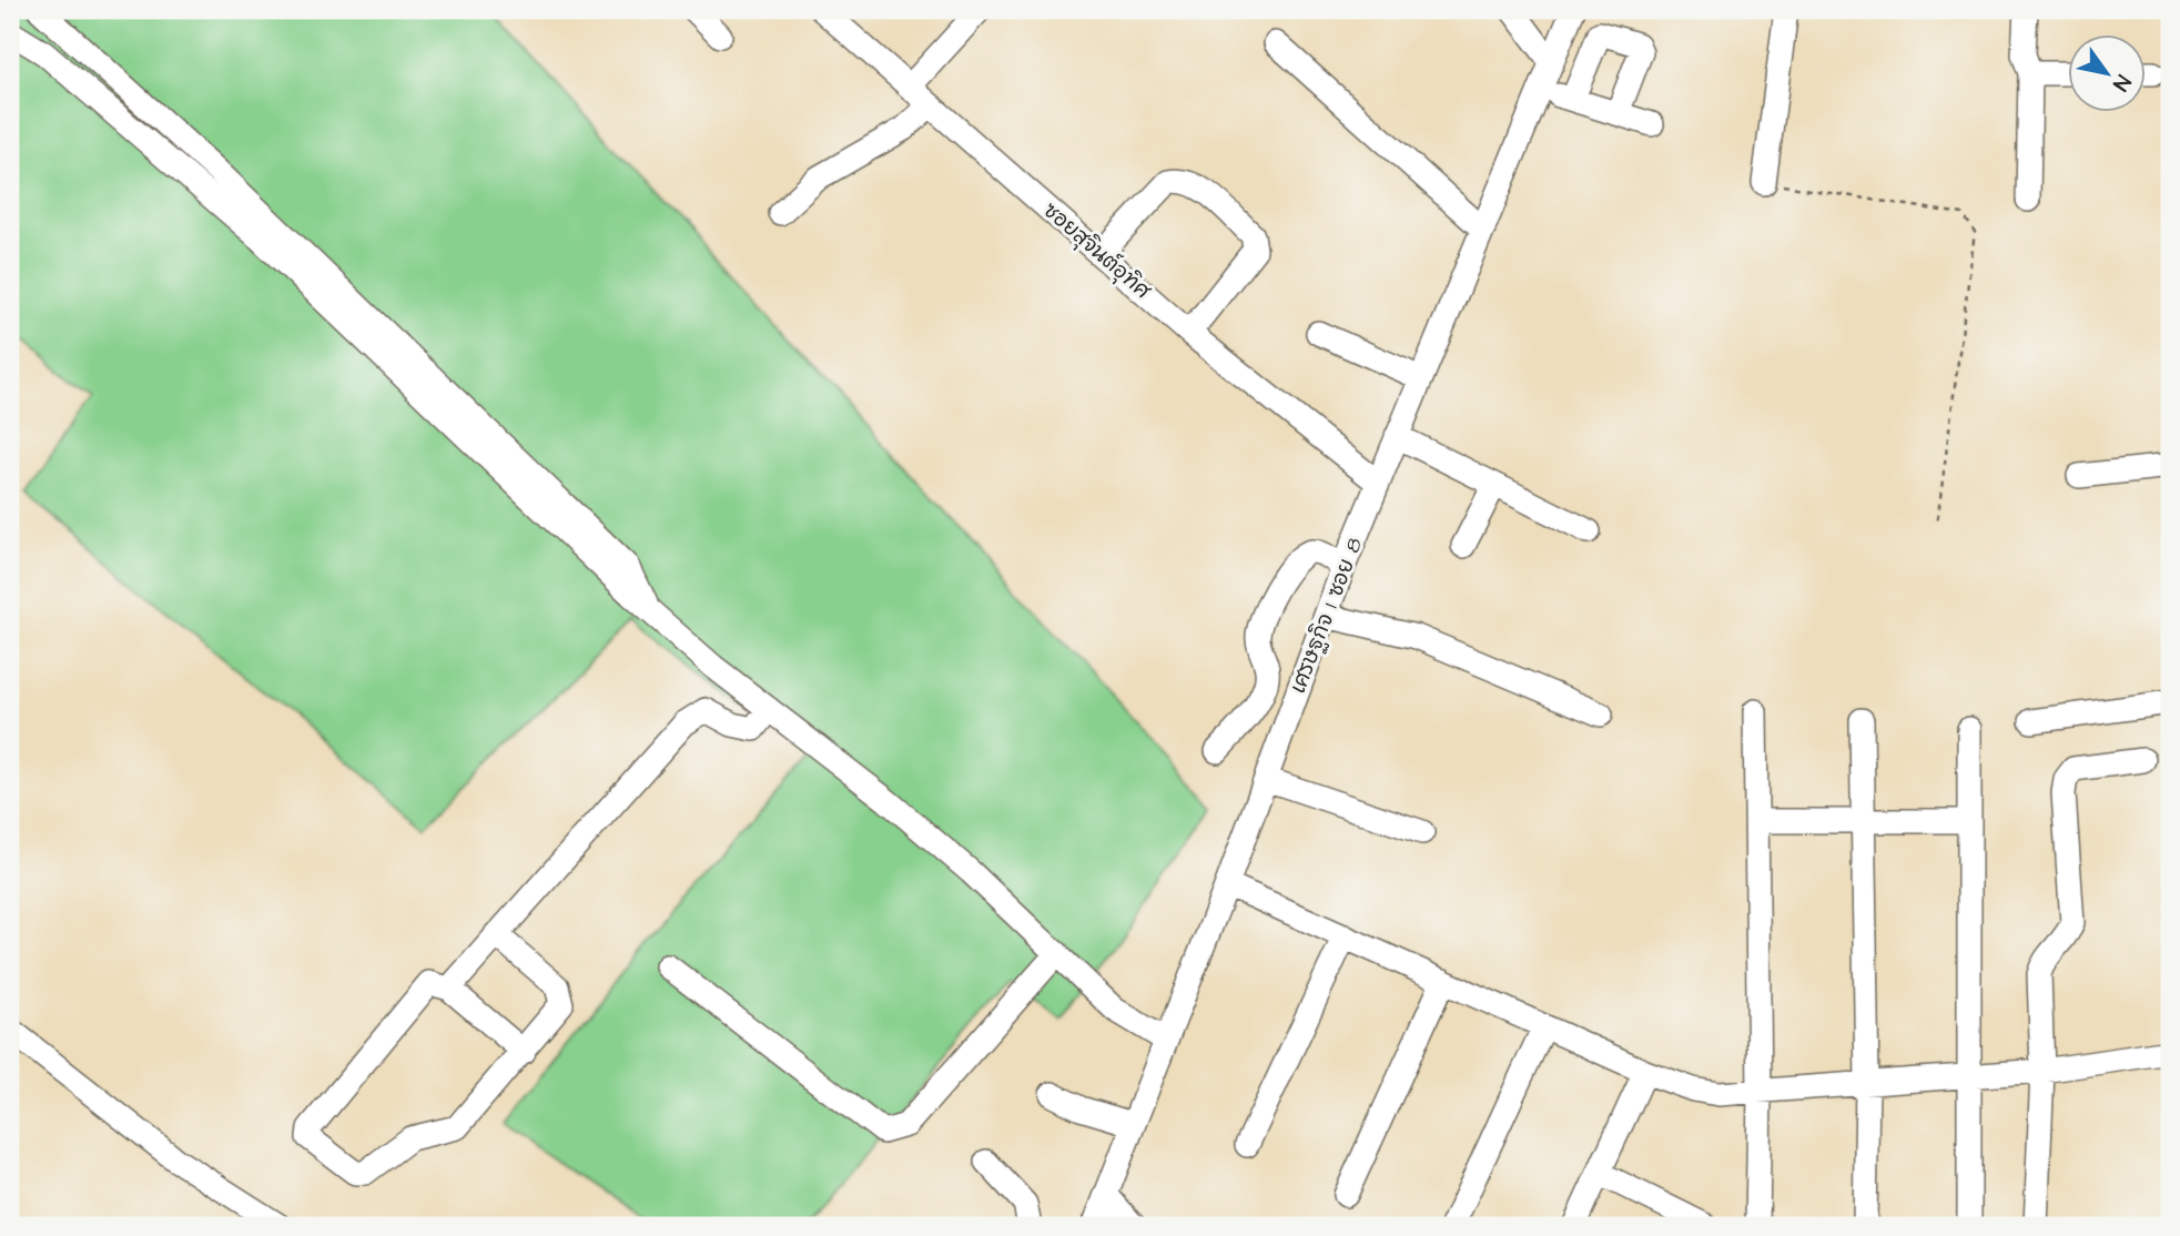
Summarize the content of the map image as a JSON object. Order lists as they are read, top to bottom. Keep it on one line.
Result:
{"streets":{"street":["ซอยสุจินต์อุทิศ","เศรษฐกิจ 1 ซอย 8"]},"crossings":[["ซอยสุจินต์อุทิศ","เศรษฐกิจ 1 ซอย 8"]],"north":"bottom right"}
